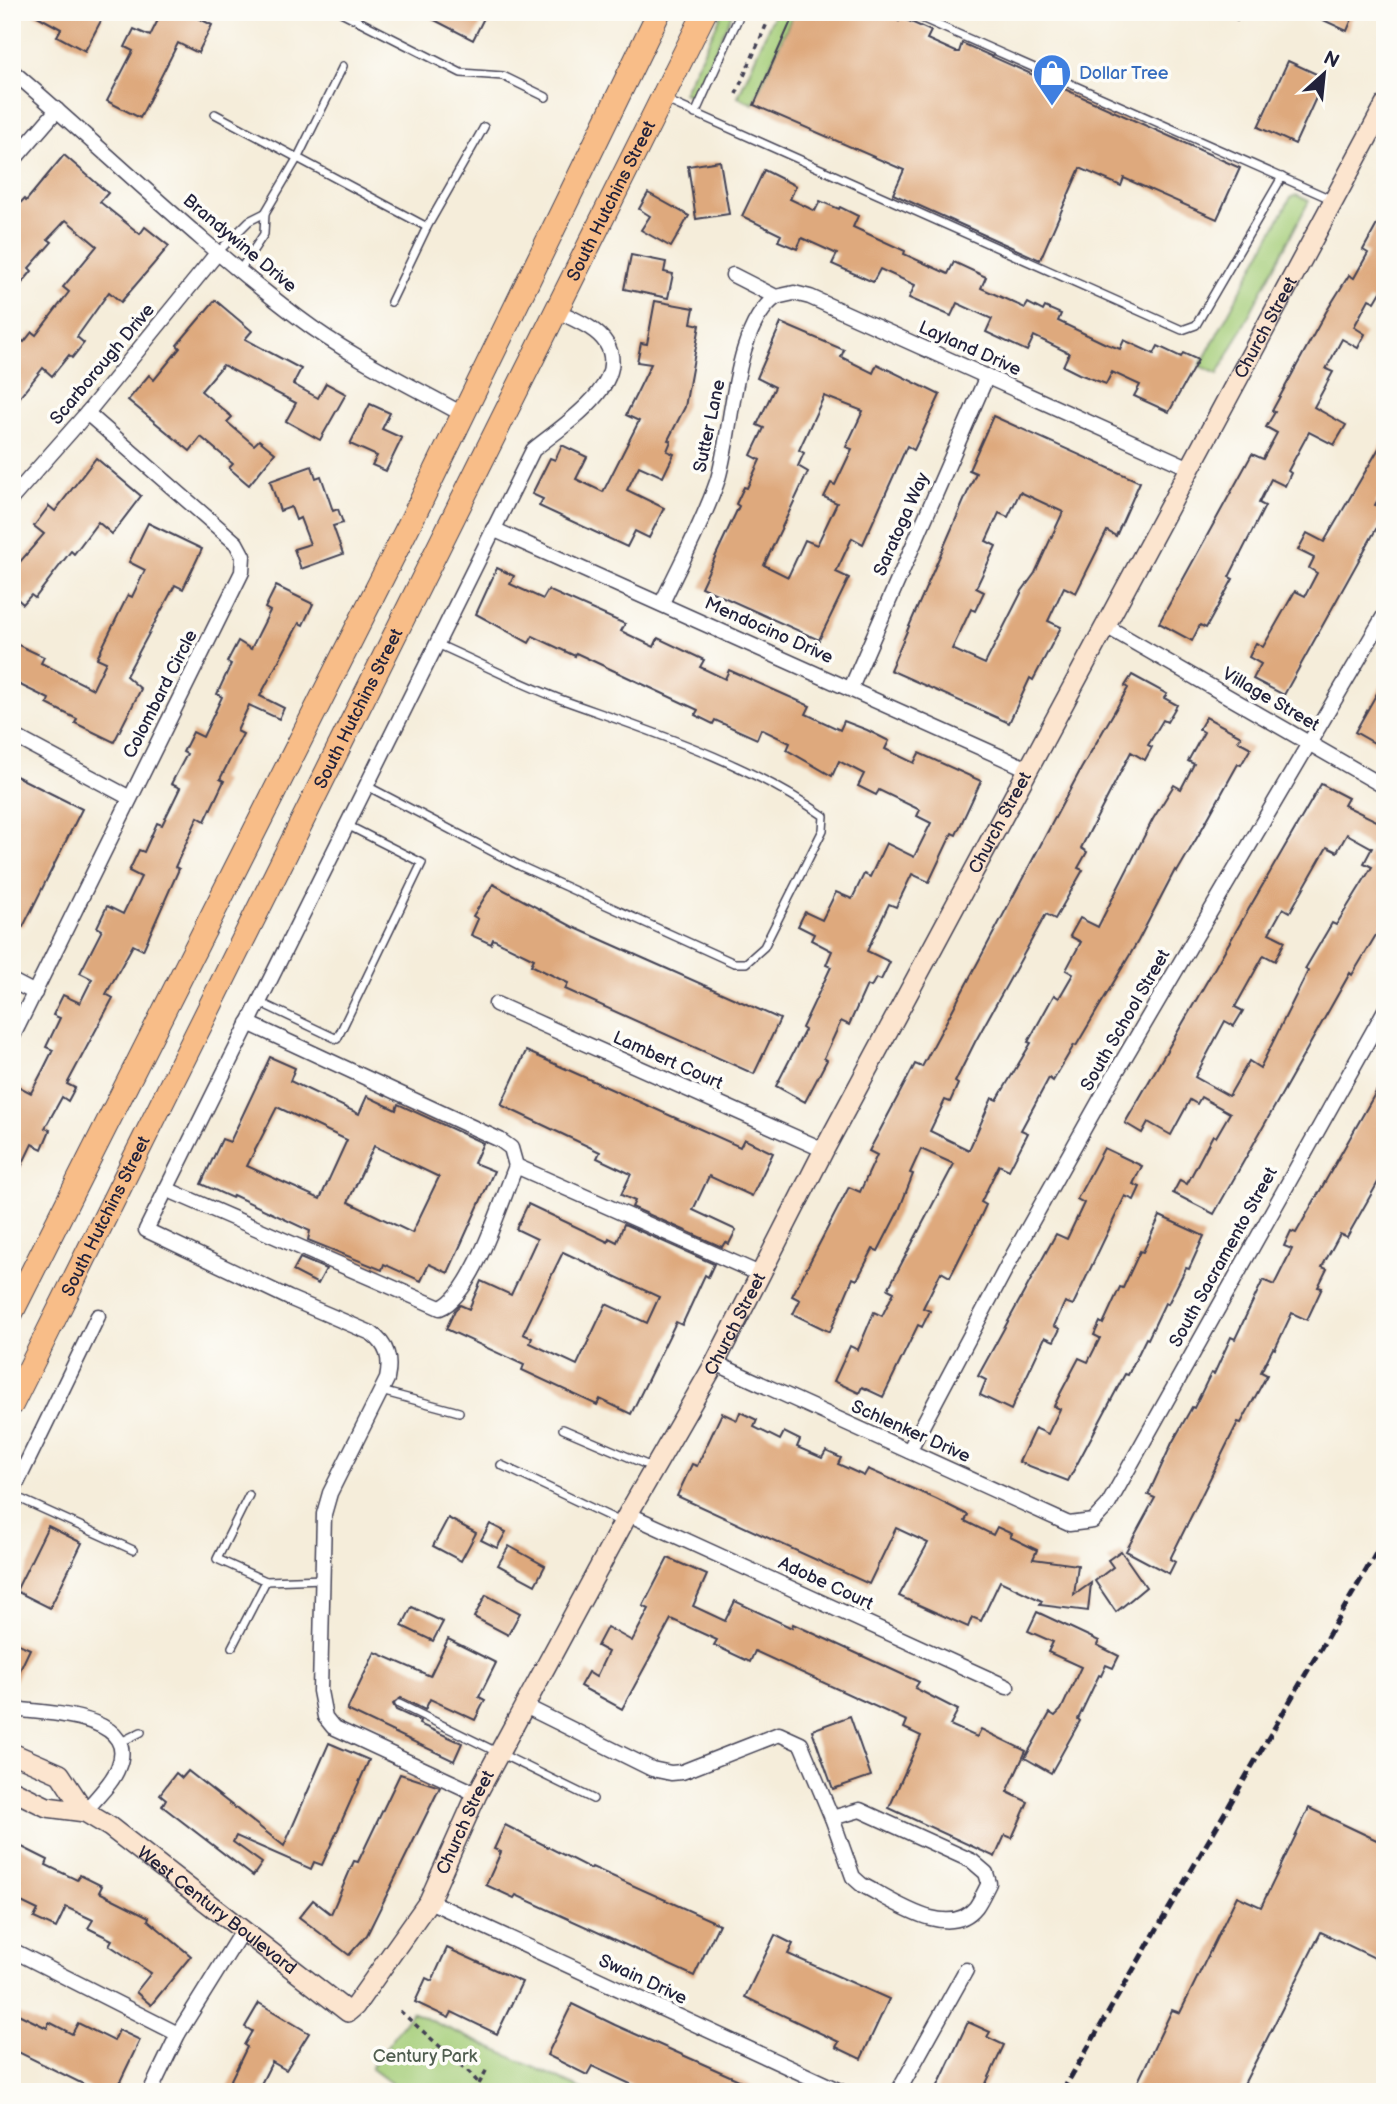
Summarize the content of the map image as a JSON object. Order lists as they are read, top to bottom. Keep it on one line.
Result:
{"streets":{"main road":["South Hutchins Street"],"street":["Brandywine Drive","Church Street","Layland Drive","Scarborough Drive","Sutter Lane","Saratoga Way","Mendocino Drive","Colombard Circle","Village Street","South School Street","Lambert Court","South Sacramento Street","Schlenker Drive","Adobe Court","West Century Boulevard","Swain Drive"]},"crossings":[["South Hutchins Street","Brandywine Drive"],["Brandywine Drive","Scarborough Drive"],["Church Street","Layland Drive"],["Church Street","Mendocino Drive"],["Church Street","Village Street"],["Church Street","Lambert Court"],["Church Street","Schlenker Drive"],["Church Street","Adobe Court"],["Church Street","West Century Boulevard"],["Church Street","Swain Drive"],["Layland Drive","Sutter Lane"],["Layland Drive","Saratoga Way"],["Scarborough Drive","Colombard Circle"],["Sutter Lane","Mendocino Drive"],["Saratoga Way","Mendocino Drive"],["Village Street","South School Street"],["South School Street","Schlenker Drive"],["South Sacramento Street","Schlenker Drive"]],"parks":["Century Park"],"places":{"shop":["Dollar Tree"]},"north":"top right"}
